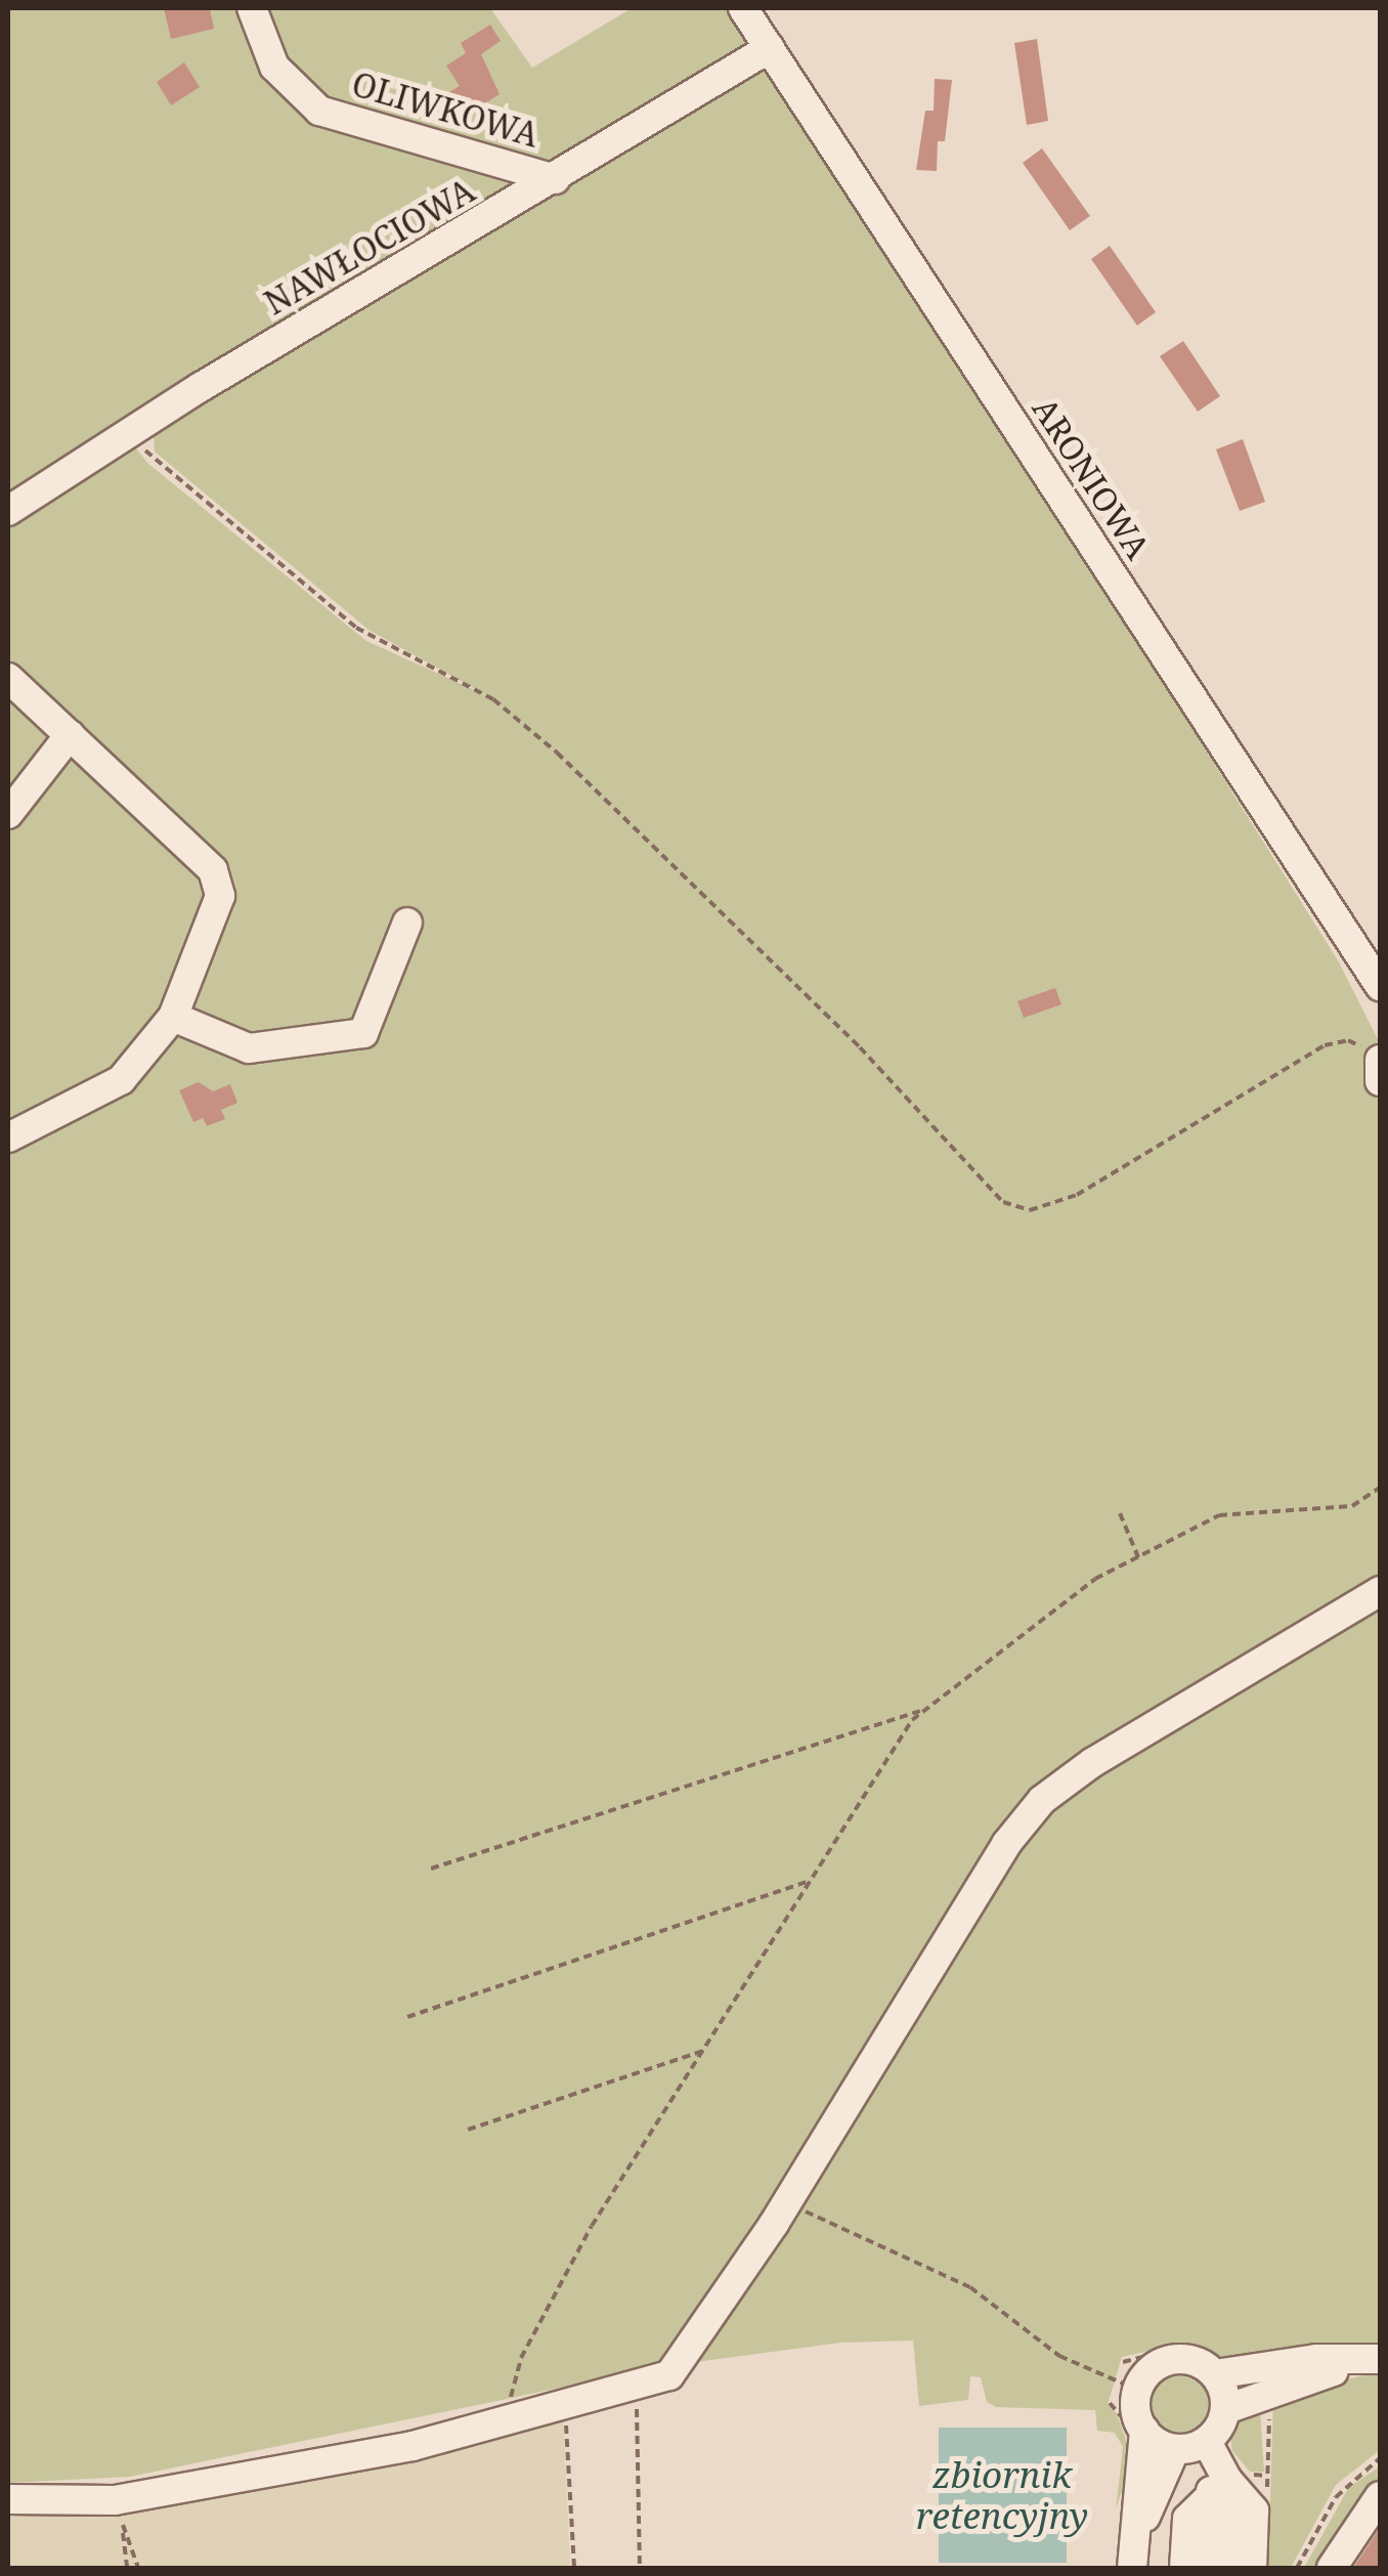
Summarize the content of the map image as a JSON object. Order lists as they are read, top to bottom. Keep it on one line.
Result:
{"streets":{"street":["OLIWKOWA","NAWŁOCIOWA","ARONIOWA"]},"crossings":[["OLIWKOWA","NAWŁOCIOWA"],["NAWŁOCIOWA","ARONIOWA"]],"water":["zbiornik retencyjny"]}
